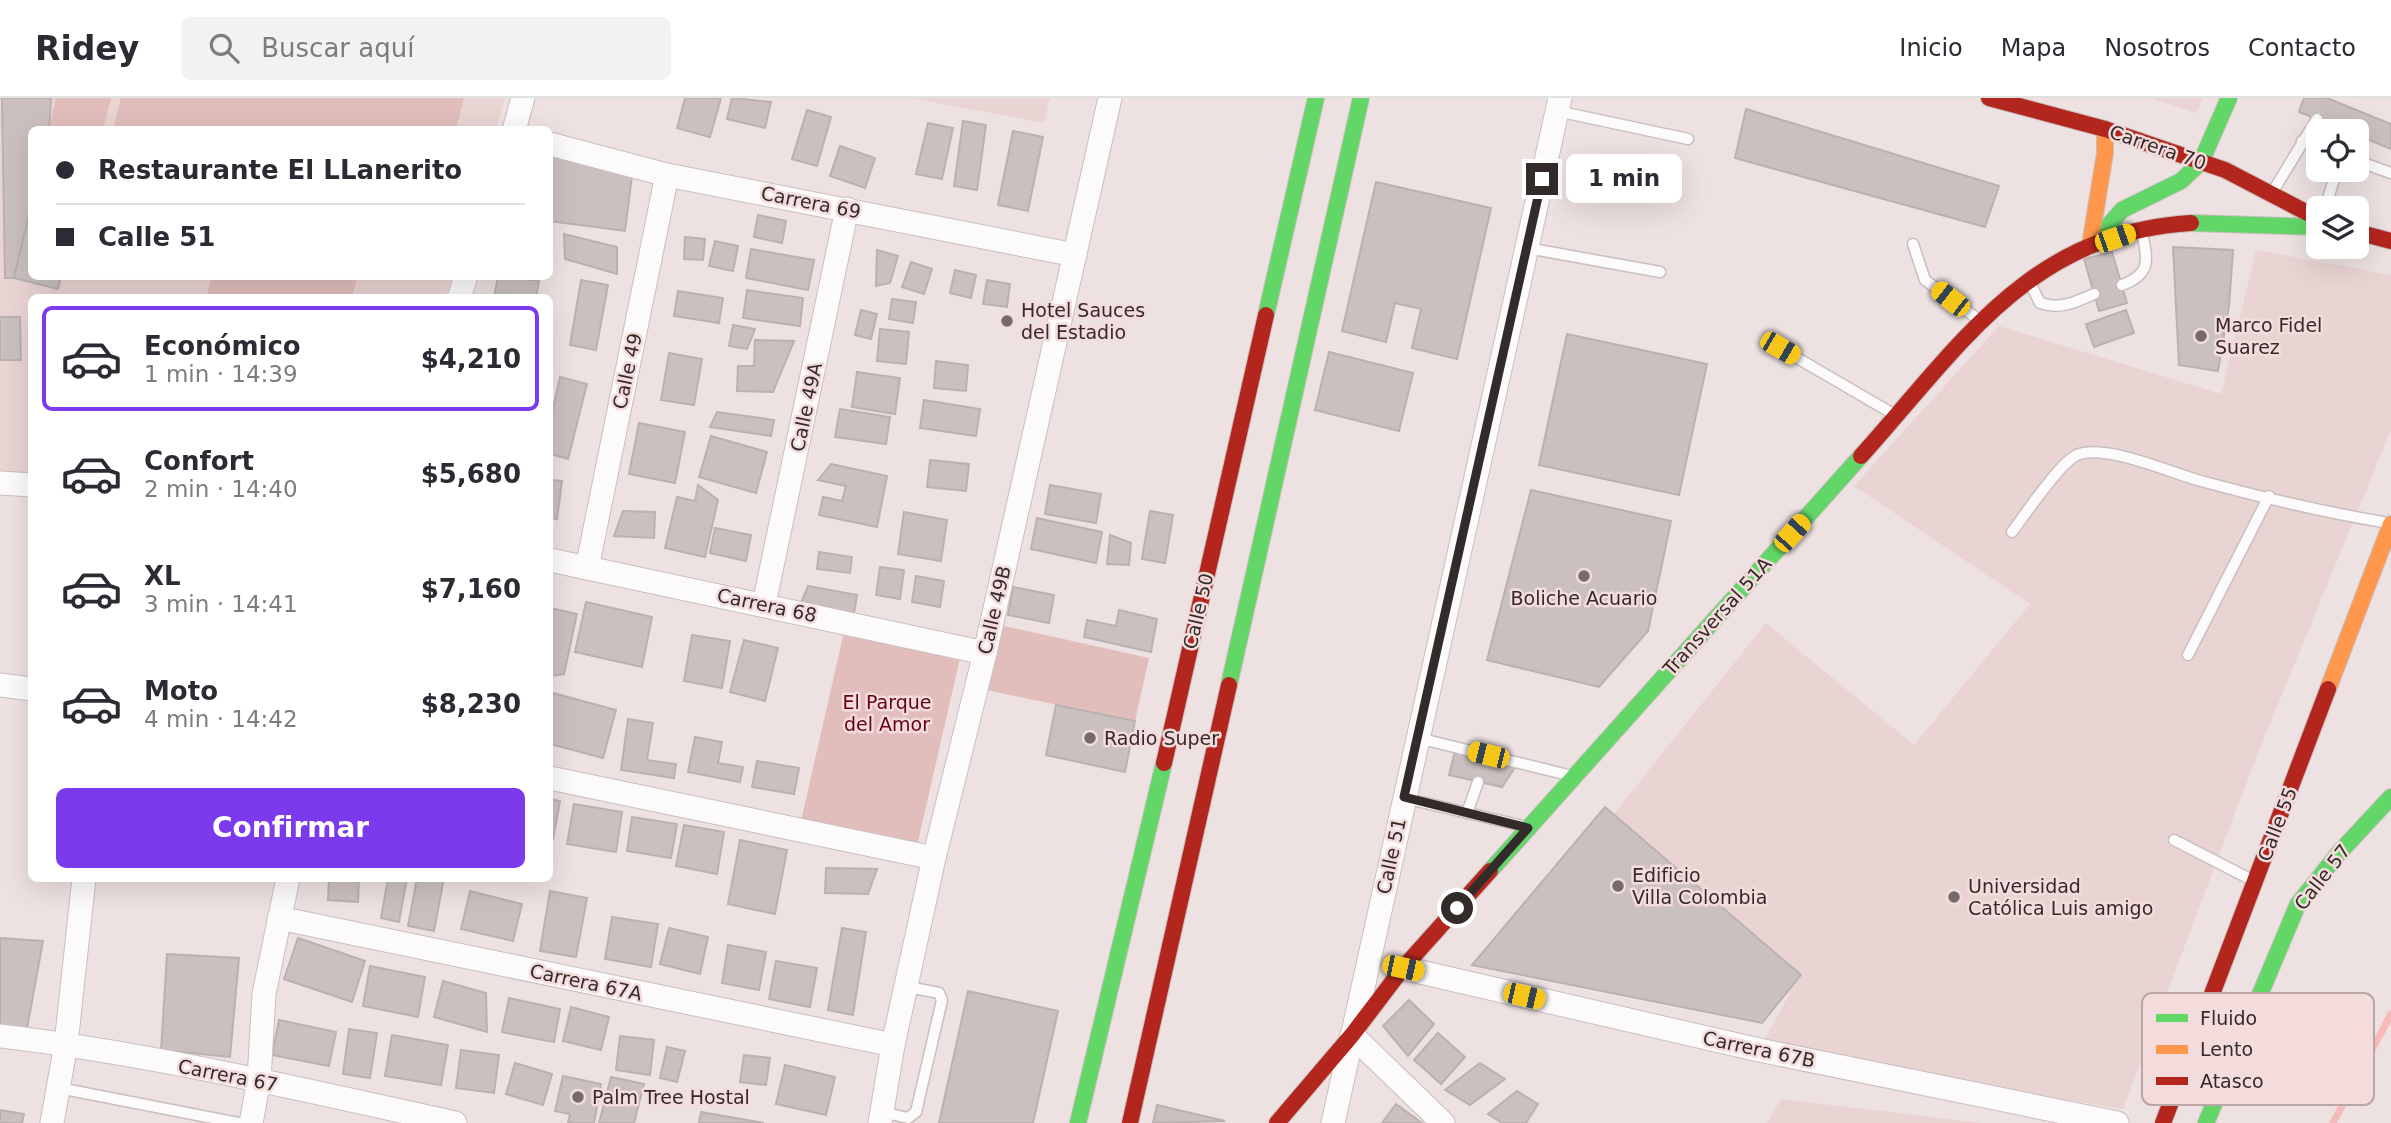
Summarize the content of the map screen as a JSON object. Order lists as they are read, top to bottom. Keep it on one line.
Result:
{"streets":{"main road":["Carrera 70","Calle 50","Transversal 51A","Calle 55","Calle 57"],"street":["Carrera 69","Calle 49","Calle 49A","Carrera 68","Calle 49B","Calle 51","Carrera 67A","Carrera 67B","Carrera 67"]},"crossings":[["Carrera 70","Transversal 51A"],["Carrera 69","Calle 49"],["Carrera 69","Calle 49A"],["Carrera 69","Calle 49B"],["Calle 49","Carrera 68"],["Calle 49A","Carrera 68"],["Carrera 68","Calle 49B"],["Calle 49B","Carrera 67A"],["Transversal 51A","Calle 51"],["Transversal 51A","Carrera 67B"]],"parks":["El Parque del Amor"],"places":["Hotel Sauces del Estadio","Marco Fidel Suarez","Boliche Acuario","Radio Super","Edificio Villa Colombia","Universidad Católica Luis amigo","Palm Tree Hostal"],"legend":["Fluido","Lento","Atasco"],"page":{"header":"Ridey","search":"Buscar aquí","nav":["Inicio","Mapa","Nosotros","Contacto"],"banner":["Restaurante El LLanerito","Calle 51"],"bubble":"1 min","list":[{"name":"Económico","note":"1 min · 14:39","value":"$4,210"},{"name":"Confort","note":"2 min · 14:40","value":"$5,680"},{"name":"XL","note":"3 min · 14:41","value":"$7,160"},{"name":"Moto","note":"4 min · 14:42","value":"$8,230"}],"buttons":"Confirmar"}}
